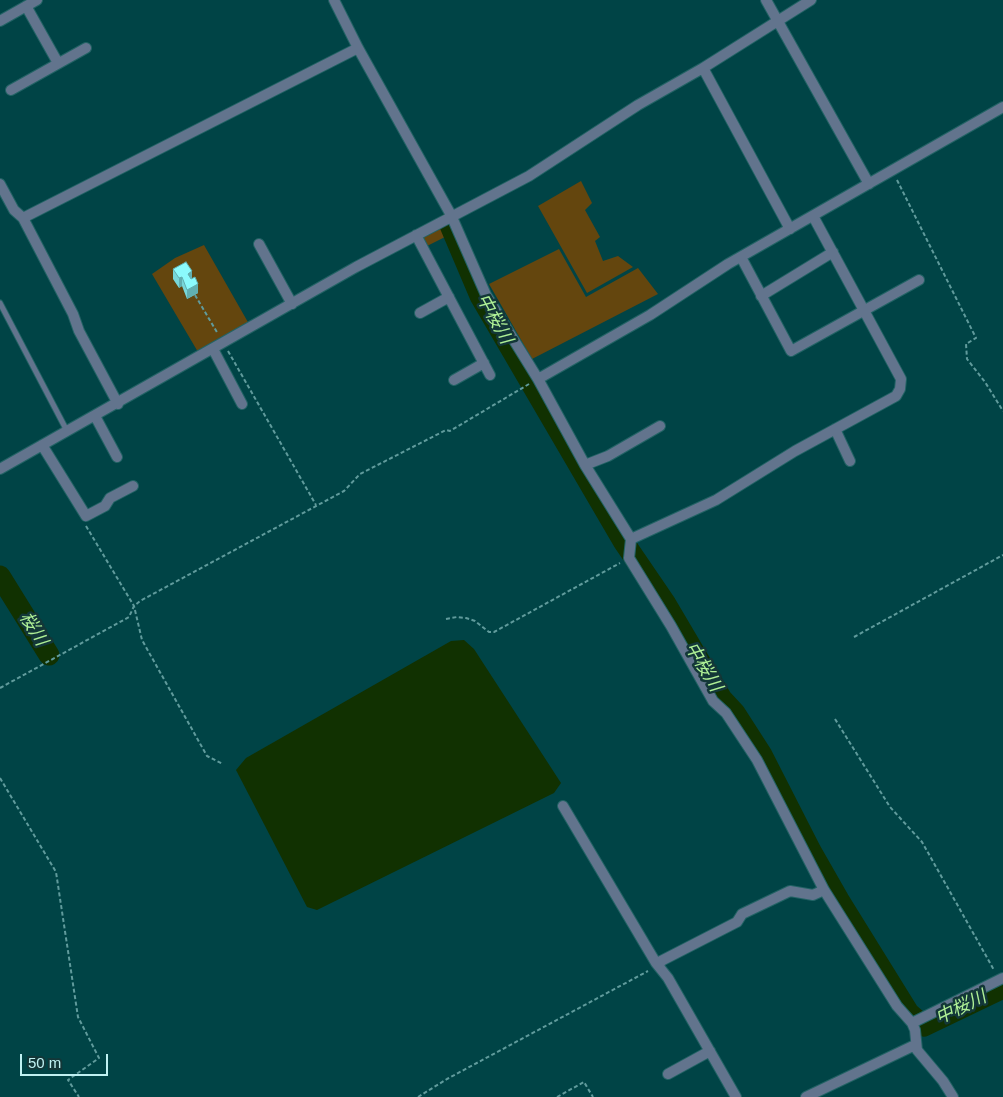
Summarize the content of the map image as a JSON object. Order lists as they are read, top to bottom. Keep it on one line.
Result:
{"water":["中桜川","桜川"],"scale_bar":"50 m"}
